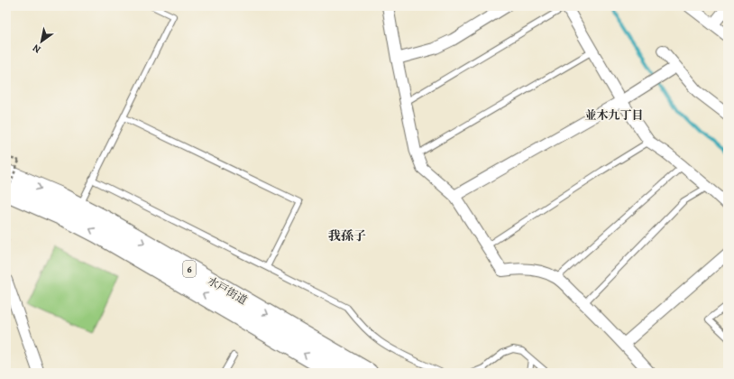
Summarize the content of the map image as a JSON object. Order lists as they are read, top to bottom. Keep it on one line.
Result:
{"streets":{"highway":["6","水戸街道"]},"districts":["並木九丁目","我孫子"],"north":"bottom left"}
